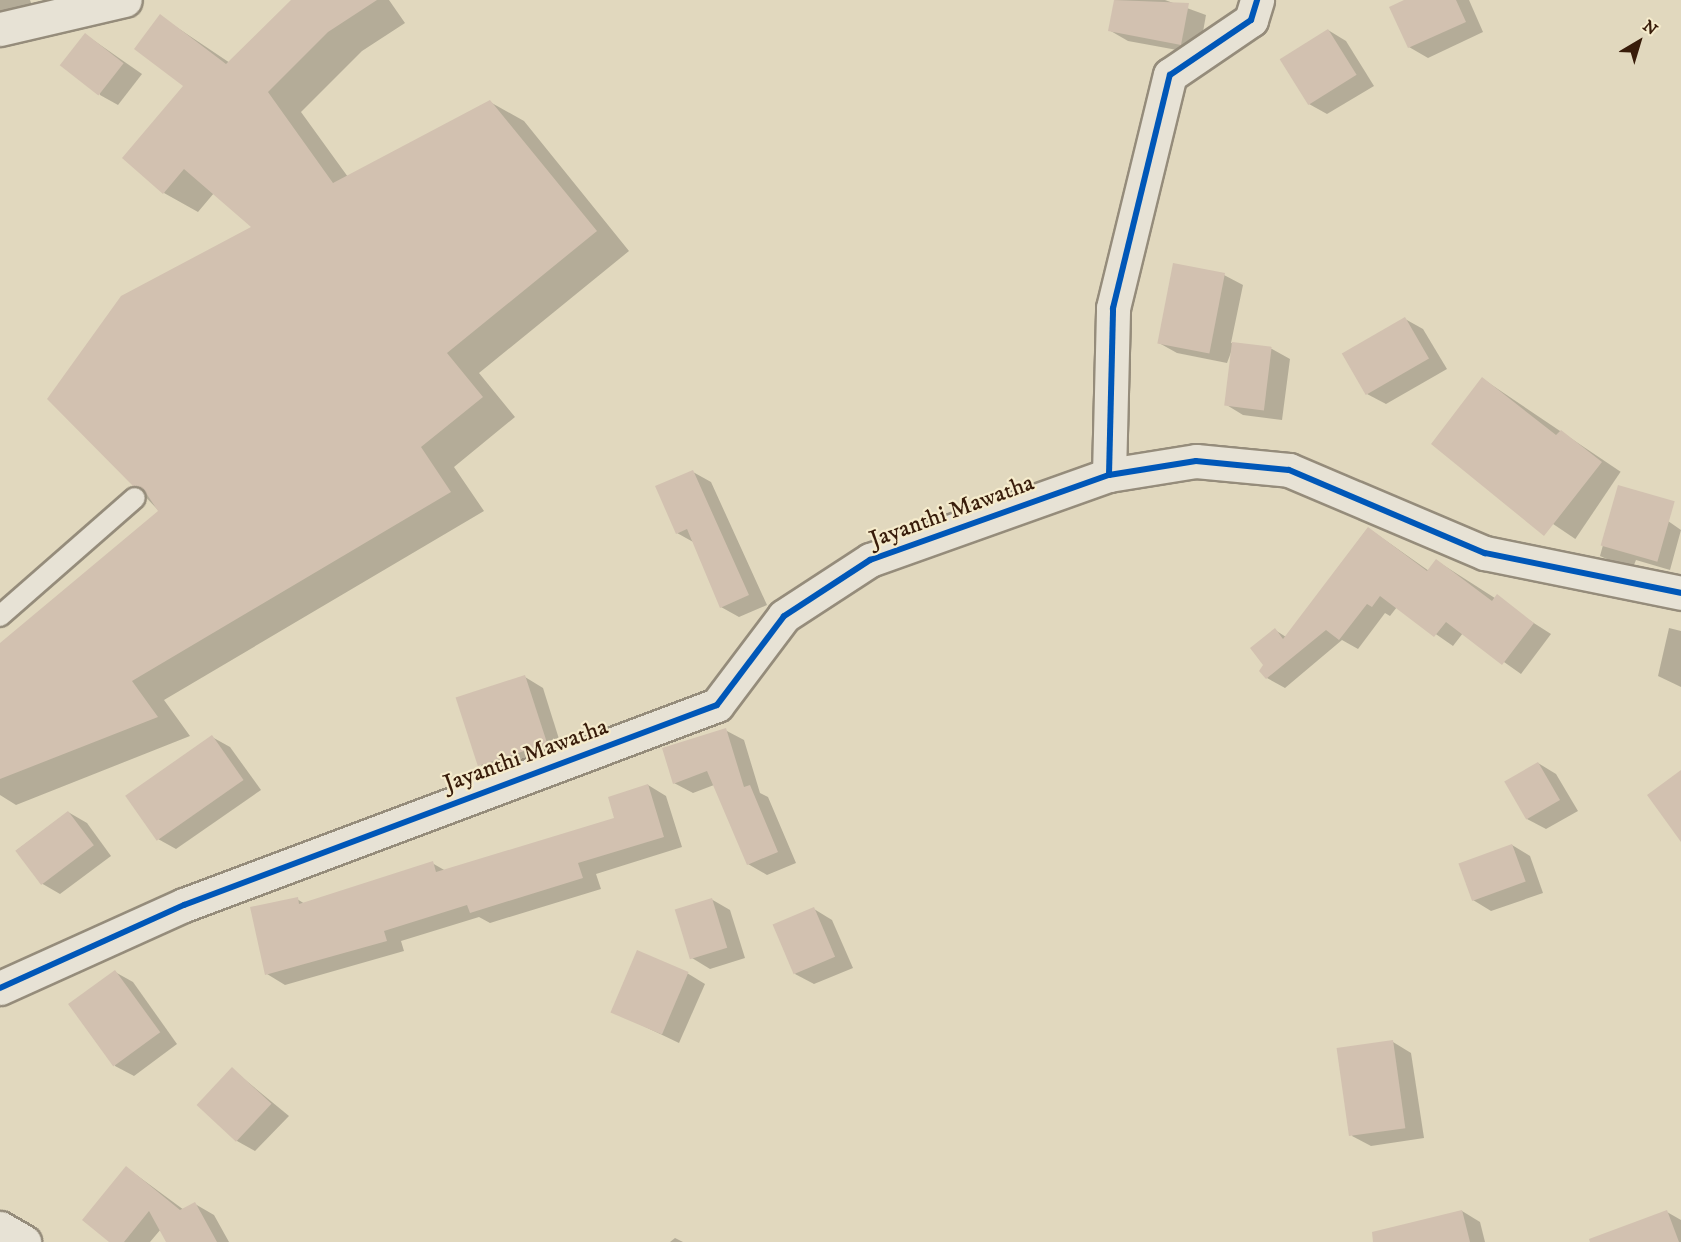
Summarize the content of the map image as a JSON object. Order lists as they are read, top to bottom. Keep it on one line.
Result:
{"streets":{"street":["Jayanthi Mawatha"]},"north":"top right"}
